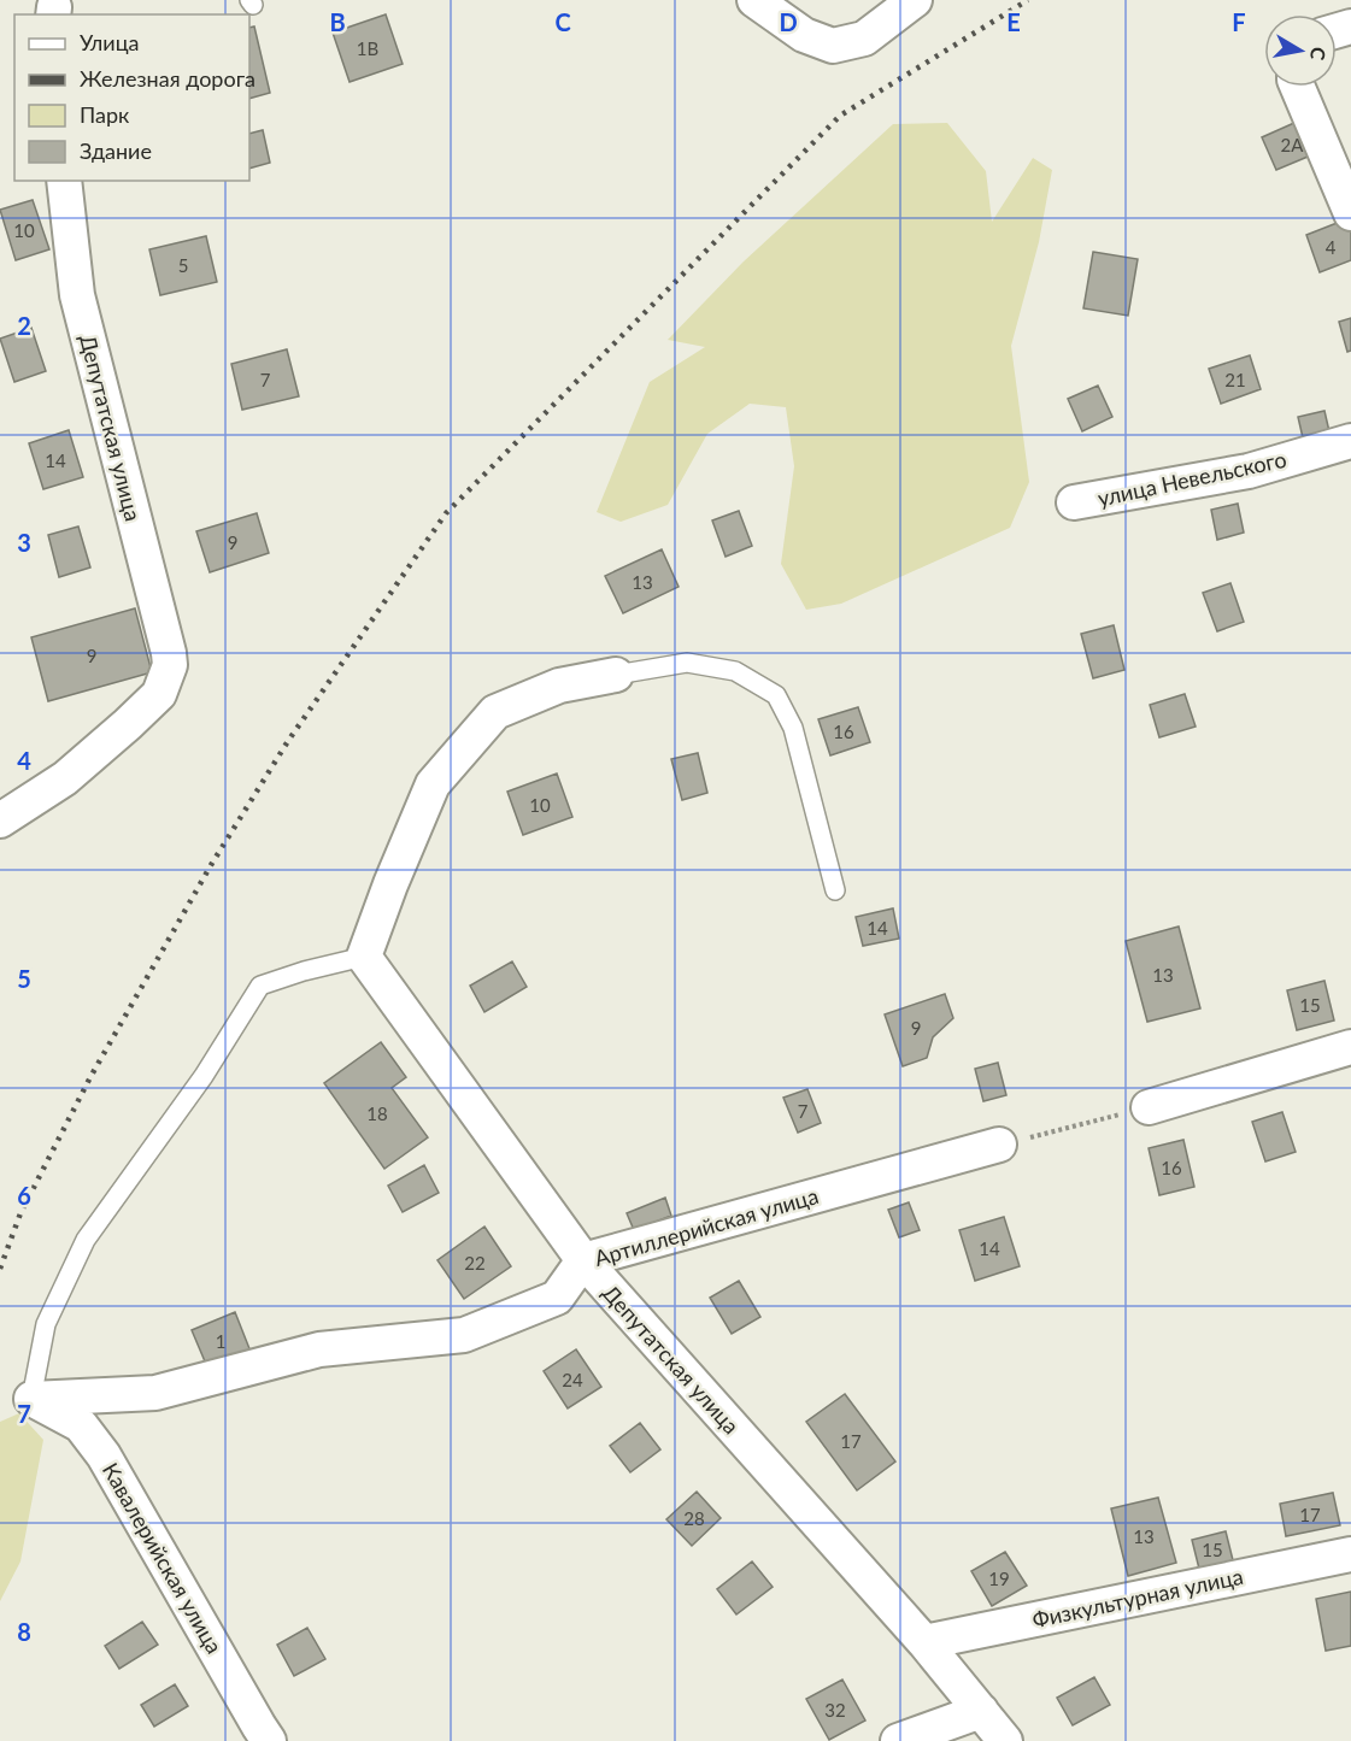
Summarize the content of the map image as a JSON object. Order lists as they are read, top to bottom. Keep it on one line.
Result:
{"streets":{"street":["Депутатская улица","улица Невельского","Артиллерийская улица","Кавалерийская улица","Физкультурная улица"]},"crossings":[["Депутатская улица","Артиллерийская улица"],["Депутатская улица","Физкультурная улица"],["Артиллерийская улица","Кавалерийская улица"]],"house_numbers":["1В","2А","10","4","5","7","21","14","9","13","9","16","10","14","13","15","9","7","18","16","14","22","1","24","17","17","28","13","15","19","32"],"legend":["Улица","Железная дорога","Парк","Здание"],"north":"right","grid":{"columns":["B","C","D","E","F"],"rows":["2","3","4","5","6","7","8"]}}
